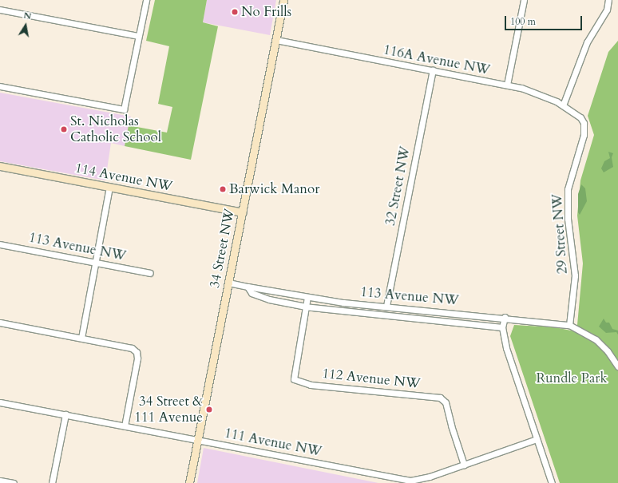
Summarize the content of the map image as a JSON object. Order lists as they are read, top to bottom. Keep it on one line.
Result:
{"streets":{"street":["116A Avenue NW","114 Avenue NW","32 Street NW","29 Street NW","113 Avenue NW","34 Street NW","112 Avenue NW","111 Avenue NW"]},"crossings":[["116A Avenue NW","32 Street NW"],["116A Avenue NW","29 Street NW"],["116A Avenue NW","34 Street NW"],["114 Avenue NW","34 Street NW"],["32 Street NW","113 Avenue NW"],["29 Street NW","113 Avenue NW"],["113 Avenue NW","34 Street NW"],["113 Avenue NW","112 Avenue NW"],["34 Street NW","111 Avenue NW"],["112 Avenue NW","111 Avenue NW"]],"parks":["Rundle Park"],"places":["No Frills","St. Nicholas Catholic School","Barwick Manor","34 Street & 111 Avenue"],"scale_bar":"100 m","north":"top"}
